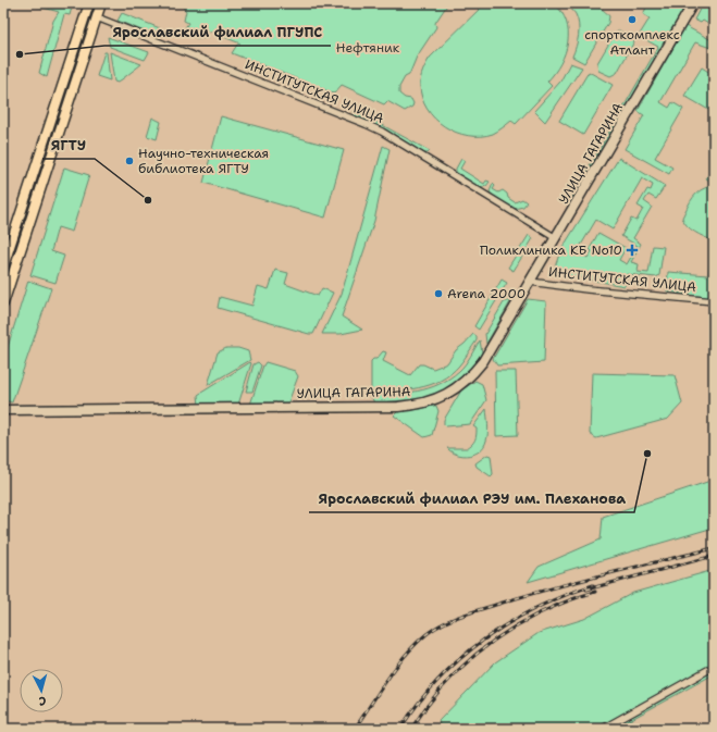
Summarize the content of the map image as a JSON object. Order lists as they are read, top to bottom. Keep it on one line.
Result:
{"streets":{"main road":["УЛИЦА ГАГАРИНА"],"street":["ИНСТИТУТСКАЯ УЛИЦА"]},"crossings":[["ИНСТИТУТСКАЯ УЛИЦА","УЛИЦА ГАГАРИНА"]],"parks":["Нефтяник"],"places":{"other":["спорткомплекс Атлант","Ярославский филиал ПГУПС","Научно-техническая библиотека ЯГТУ","ЯГТУ","Arena 2000","Ярославский филиал РЭУ им. Плеханова"],"health":["Поликлиника КБ No10"]},"north":"bottom"}
